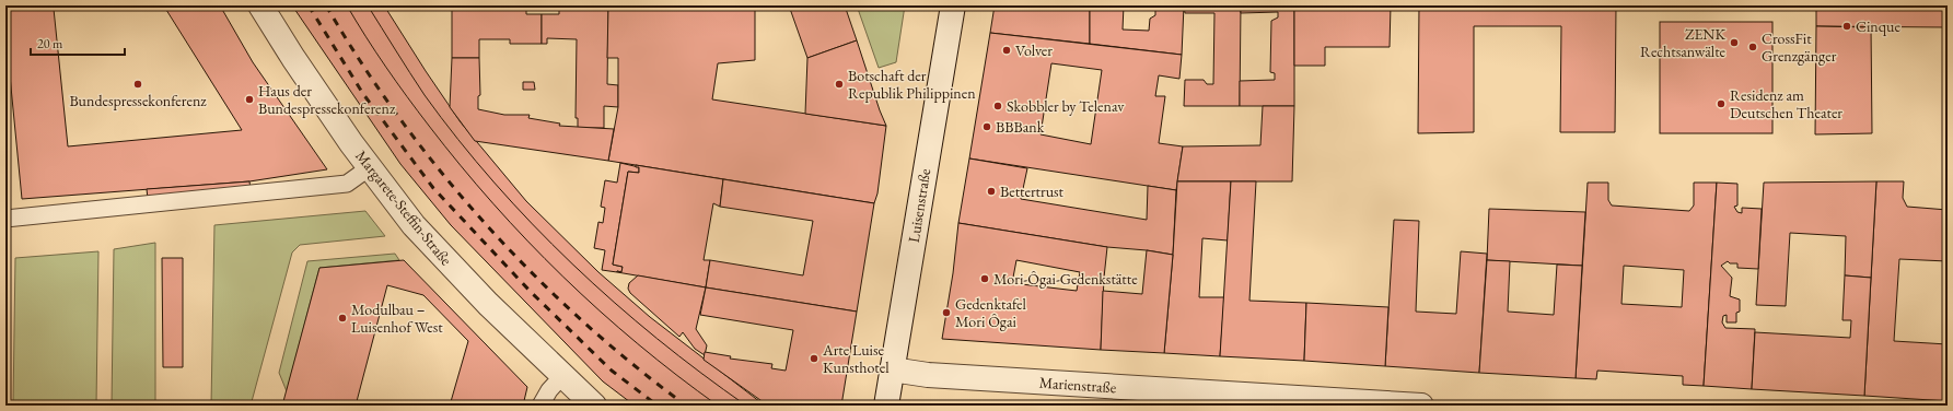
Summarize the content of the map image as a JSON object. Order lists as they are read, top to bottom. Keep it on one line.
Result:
{"streets":{"street":["Luisenstraße","Margarete-Steffin-Straße","Marienstraße"]},"crossings":[["Luisenstraße","Marienstraße"]],"places":["Cinque","ZENK Rechtsanwälte","CrossFit Grenzgänger","Volver","Bundespressekonferenz","Botschaft der Republik Philippinen","Haus der Bundespressekonferenz","Residenz am Deutschen Theater","Skobbler by Telenav","BBBank","Bettertrust","Mori-Ôgai-Gedenkstätte","Gedenktafel Mori Ôgai","Modulbau – Luisenhof West","Arte Luise Kunsthotel"],"scale_bar":"20 m"}
